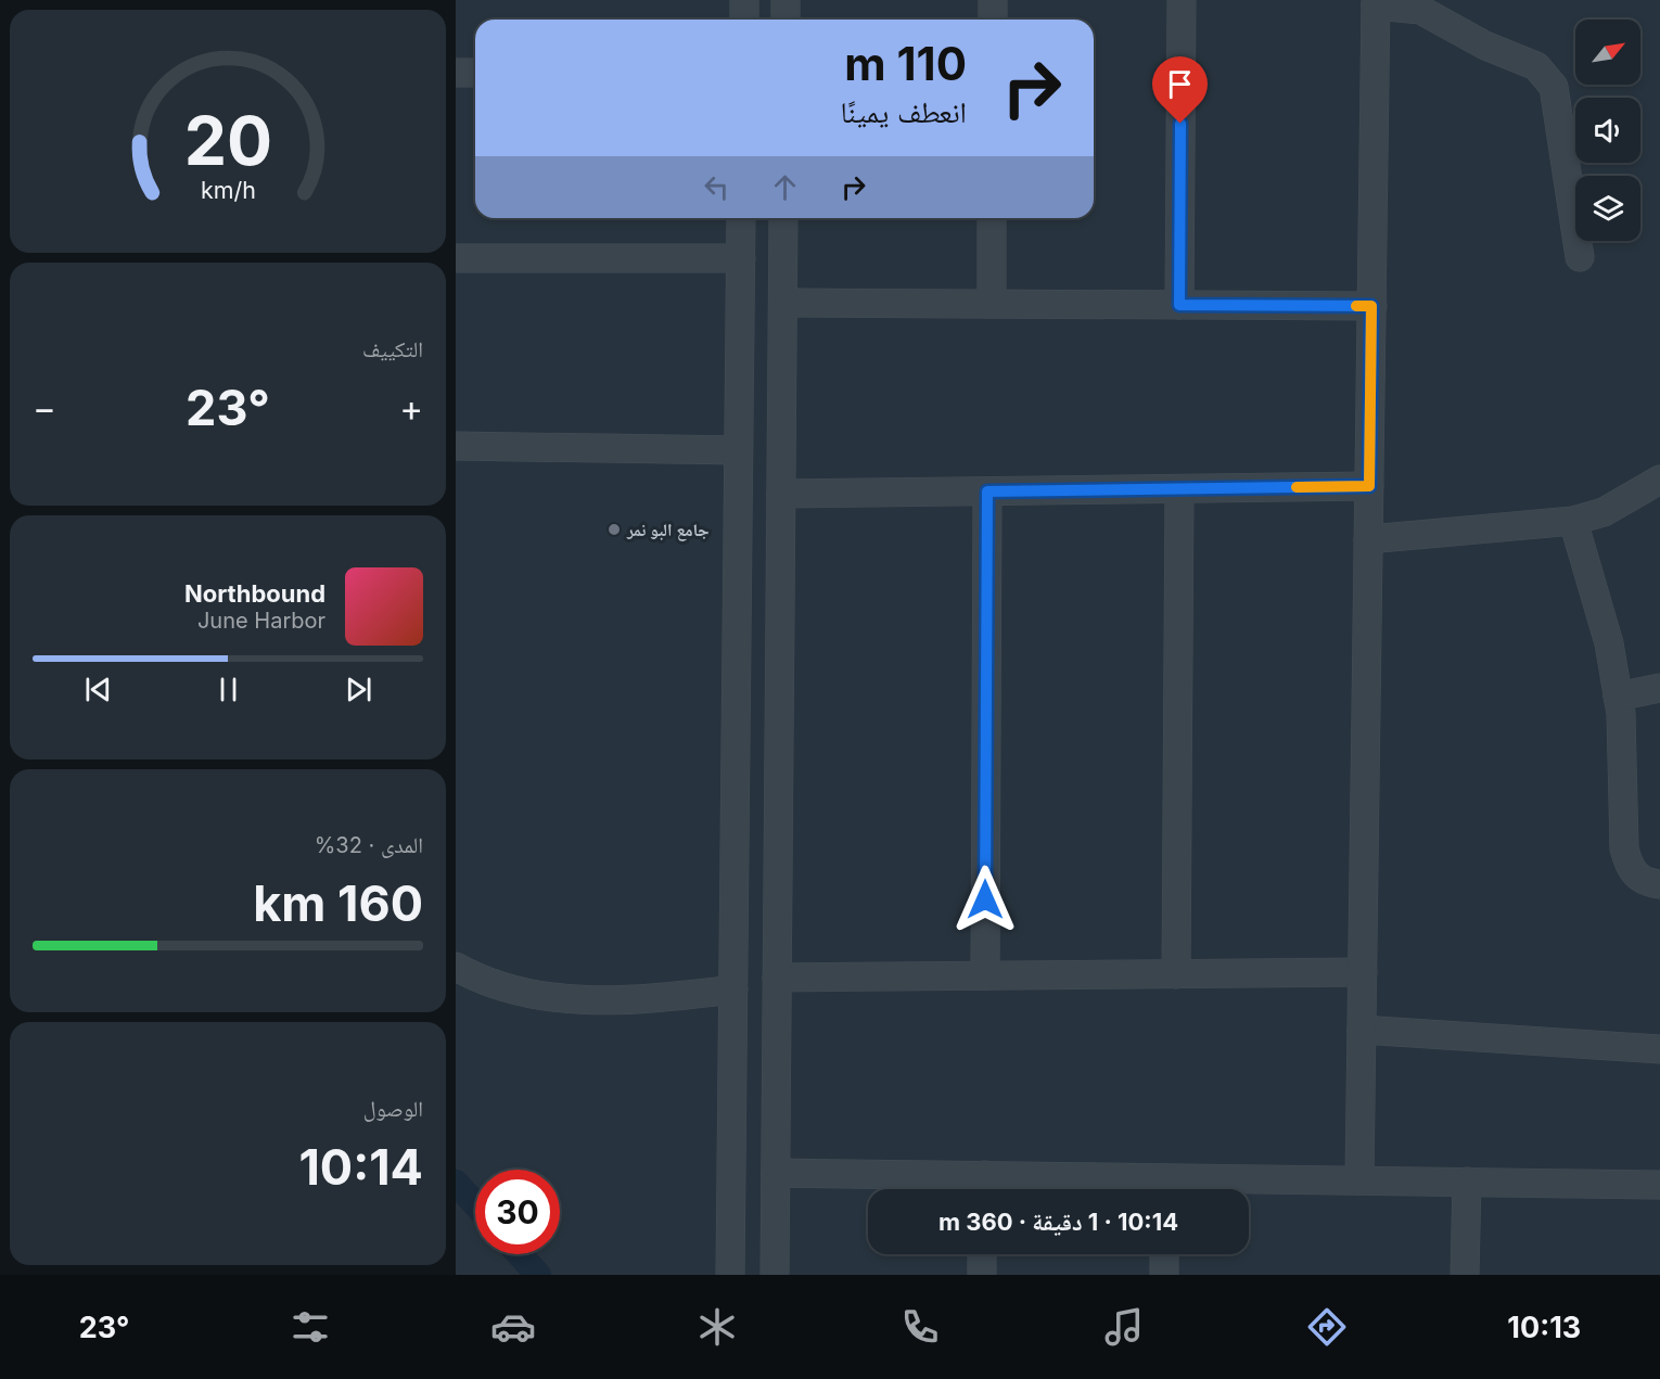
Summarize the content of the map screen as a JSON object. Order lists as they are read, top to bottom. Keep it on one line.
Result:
{"places":["جامع البو نمر"],"north":"top right","page":{"turn":["110 m","انعطف يمينًا"],"tile":["التكييف",["المدى · 32%","160 km"],["الوصول","10:14"]],"heat":["−","23°","+"],"song":["Northbound","June Harbor"],"limit":"30","trip":"10:14 · 1 دقيقة · 360 m","tabs":["10:13","23°"],"gauge":["20","km/h"]}}
